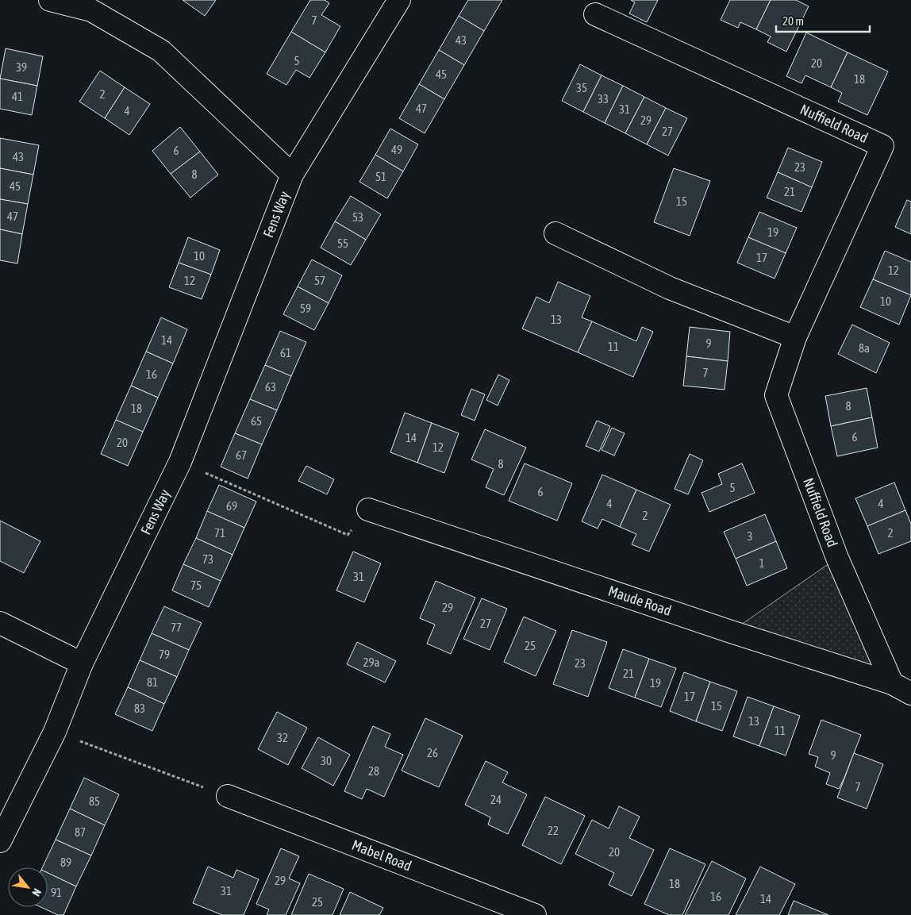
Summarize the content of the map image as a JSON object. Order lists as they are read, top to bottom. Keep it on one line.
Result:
{"streets":{"street":["Nuffield Road","Fens Way","Maude Road","Mabel Road"]},"crossings":[["Nuffield Road","Maude Road"]],"house_numbers":["7","43","5","20","39","45","18","35","2","41","33","47","31","4","29","27","49","6","43","23","8","51","45","21","15","47","53","19","55","10","17","12","12","57","10","59","13","14","9","11","8a","61","7","16","63","8","18","65","6","14","20","12","67","8","5","6","4","4","69","2","71","2","3","73","1","31","75","29","27","77","25","79","29a","23","21","81","19","17","15","83","13","11","32","26","9","30","28","7","24","85","22","87","20","89","29","18","31","91","16","14","25"],"scale_bar":"20 m","north":"bottom right"}
